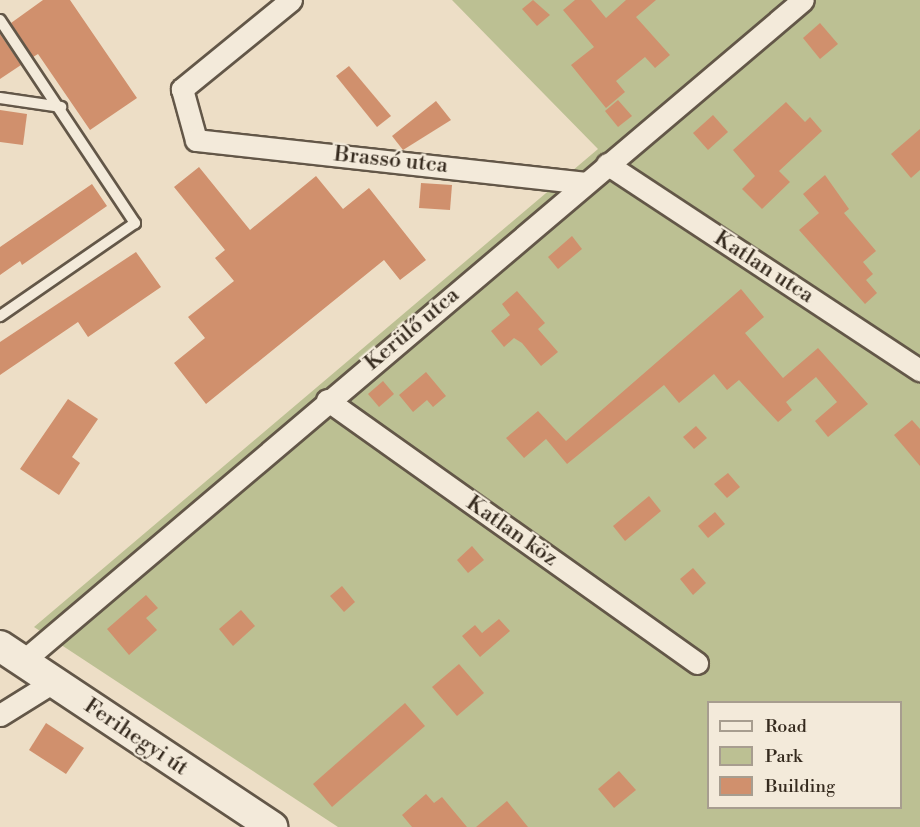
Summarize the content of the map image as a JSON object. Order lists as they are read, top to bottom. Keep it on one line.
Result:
{"streets":{"main road":["Ferihegyi út"],"street":["Brassó utca","Katlan utca","Kerülő utca","Katlan köz"]},"crossings":[["Brassó utca","Kerülő utca"],["Katlan utca","Kerülő utca"],["Kerülő utca","Katlan köz"],["Kerülő utca","Ferihegyi út"]],"legend":["Road","Park","Building"]}
